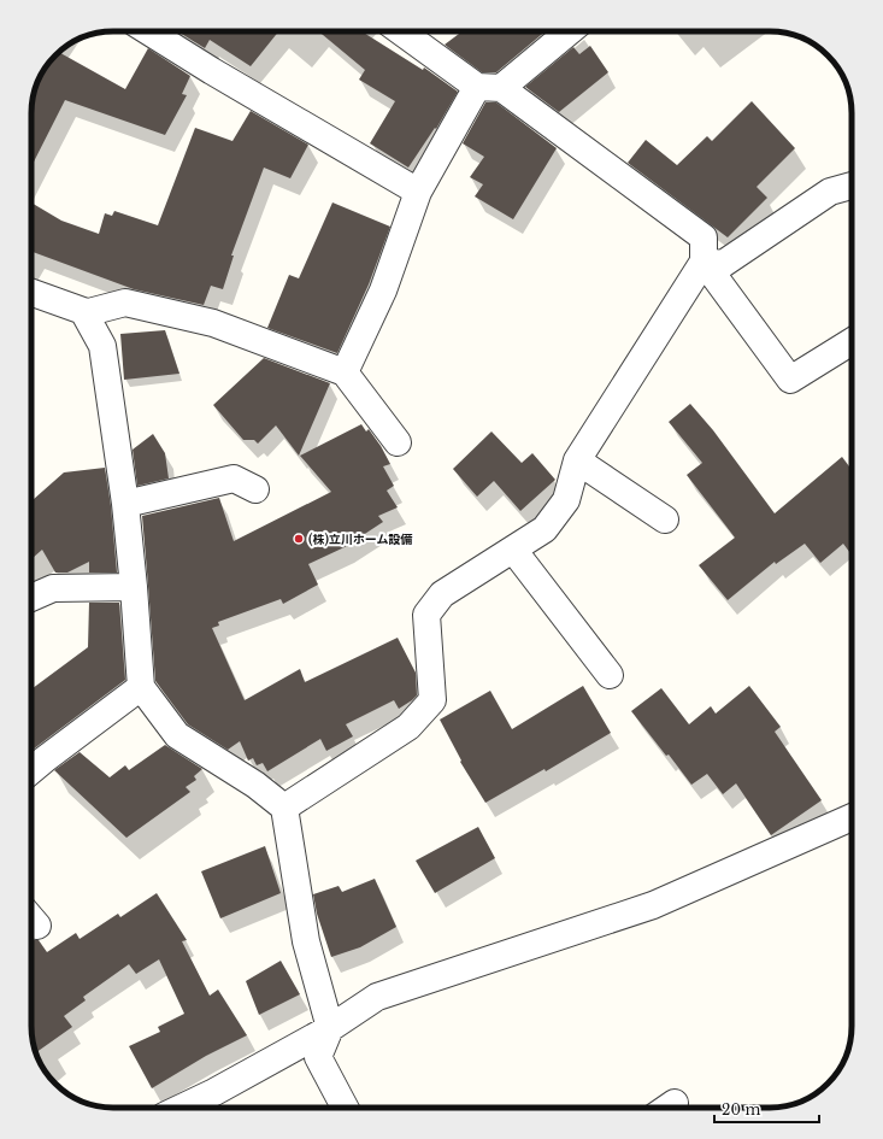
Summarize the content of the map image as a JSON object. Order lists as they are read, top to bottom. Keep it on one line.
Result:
{"places":["(株)立川ホーム設備"],"scale_bar":"20 m"}
